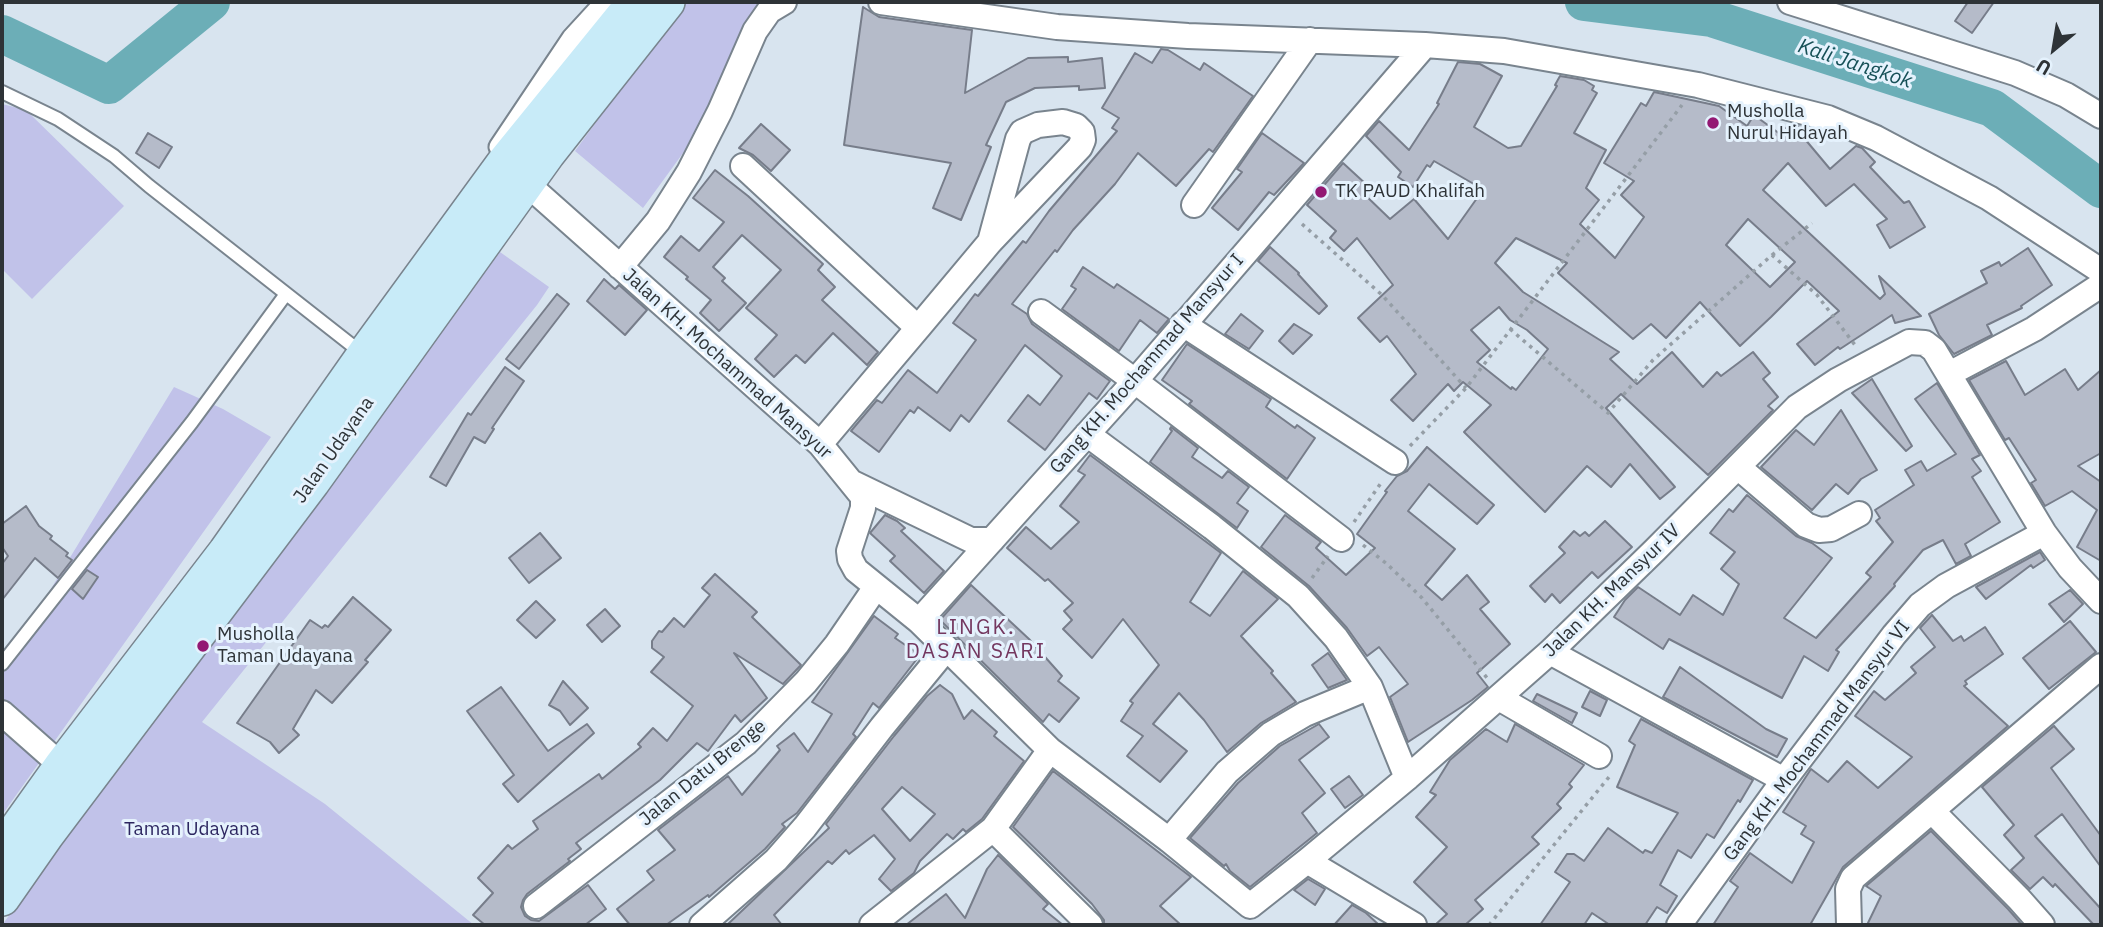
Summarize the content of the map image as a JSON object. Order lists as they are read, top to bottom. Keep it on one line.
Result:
{"streets":{"main road":["Jalan Udayana"],"street":["Jalan KH. Mochammad Mansyur","Gang KH. Mochammad Mansyur I","Jalan KH. Mansyur IV","Gang KH. Mochammad Mansyur VI","Jalan Datu Brenge"]},"crossings":[["Jalan KH. Mochammad Mansyur","Gang KH. Mochammad Mansyur I"],["Jalan KH. Mochammad Mansyur","Jalan Udayana"],["Jalan KH. Mochammad Mansyur","Jalan KH. Mansyur IV"],["Jalan KH. Mochammad Mansyur","Jalan Datu Brenge"]],"districts":["LINGK. DASAN SARI"],"water":["Kali Jangkok"],"parks":["Taman Udayana"],"places":["Musholla Nurul Hidayah","TK PAUD Khalifah","Musholla Taman Udayana"],"north":"bottom left"}
